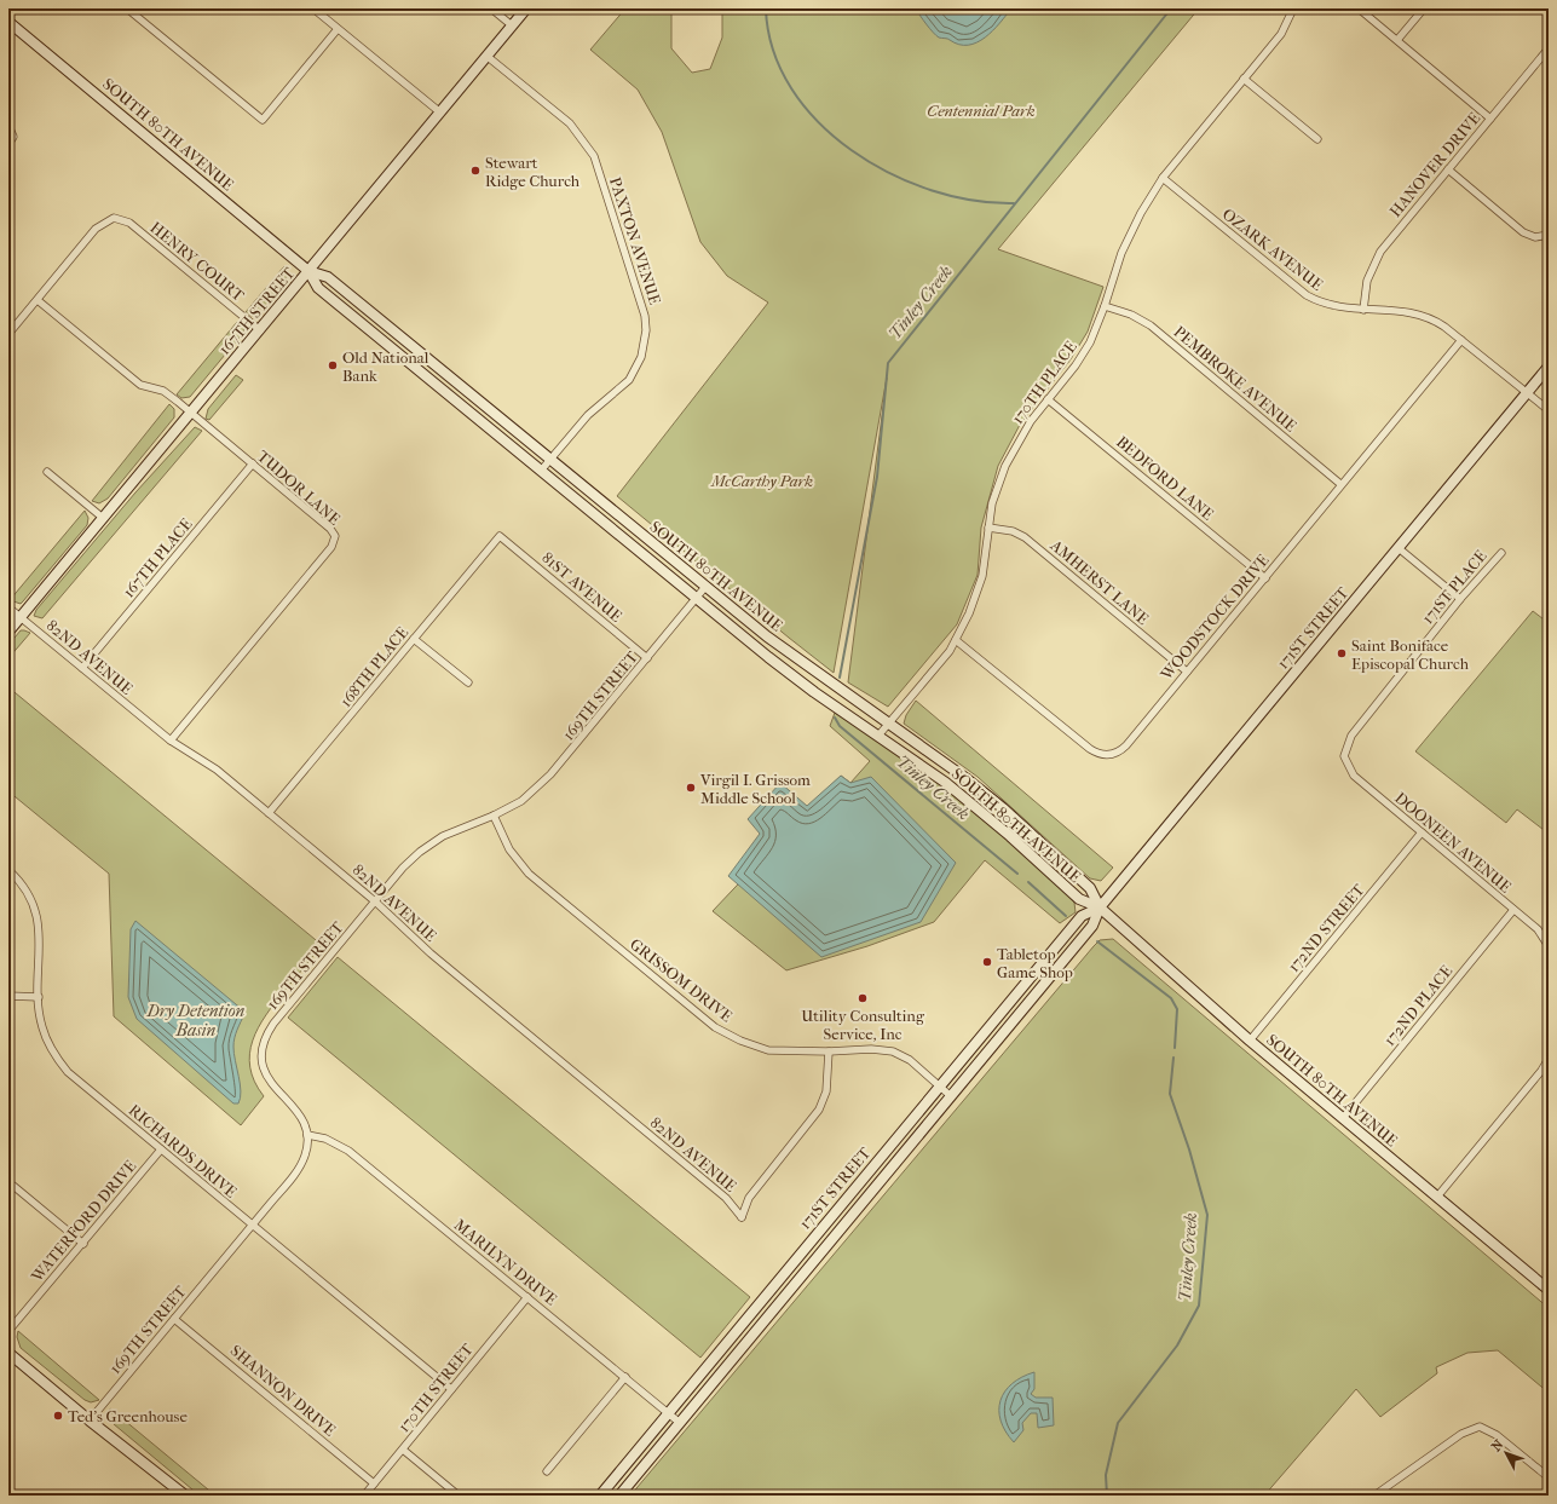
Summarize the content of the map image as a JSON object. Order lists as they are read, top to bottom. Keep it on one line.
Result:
{"streets":{"street":["SOUTH 80TH AVENUE","HANOVER DRIVE","PAXTON AVENUE","OZARK AVENUE","HENRY COURT","167TH STREET","PEMBROKE AVENUE","170TH PLACE","BEDFORD LANE","TUDOR LANE","167TH PLACE","AMHERST LANE","81ST AVENUE","171ST PLACE","WOODSTOCK DRIVE","171ST STREET","82ND AVENUE","168TH PLACE","169TH STREET","DOONEEN AVENUE","172ND STREET","GRISSOM DRIVE","172ND PLACE","RICHARDS DRIVE","WATERFORD DRIVE","MARILYN DRIVE","170TH STREET","SHANNON DRIVE"]},"crossings":[["SOUTH 80TH AVENUE","PAXTON AVENUE"],["SOUTH 80TH AVENUE","167TH STREET"],["SOUTH 80TH AVENUE","170TH PLACE"],["SOUTH 80TH AVENUE","171ST STREET"],["SOUTH 80TH AVENUE","169TH STREET"],["SOUTH 80TH AVENUE","172ND STREET"],["SOUTH 80TH AVENUE","172ND PLACE"],["HANOVER DRIVE","OZARK AVENUE"],["PAXTON AVENUE","167TH STREET"],["OZARK AVENUE","170TH PLACE"],["OZARK AVENUE","WOODSTOCK DRIVE"],["OZARK AVENUE","171ST STREET"],["HENRY COURT","167TH STREET"],["HENRY COURT","TUDOR LANE"],["167TH STREET","TUDOR LANE"],["167TH STREET","82ND AVENUE"],["PEMBROKE AVENUE","170TH PLACE"],["PEMBROKE AVENUE","WOODSTOCK DRIVE"],["170TH PLACE","BEDFORD LANE"],["170TH PLACE","AMHERST LANE"],["170TH PLACE","WOODSTOCK DRIVE"],["BEDFORD LANE","WOODSTOCK DRIVE"],["TUDOR LANE","167TH PLACE"],["TUDOR LANE","82ND AVENUE"],["167TH PLACE","82ND AVENUE"],["AMHERST LANE","WOODSTOCK DRIVE"],["81ST AVENUE","168TH PLACE"],["81ST AVENUE","169TH STREET"],["171ST PLACE","DOONEEN AVENUE"],["171ST STREET","GRISSOM DRIVE"],["171ST STREET","MARILYN DRIVE"],["82ND AVENUE","168TH PLACE"],["82ND AVENUE","169TH STREET"],["82ND AVENUE","GRISSOM DRIVE"],["169TH STREET","GRISSOM DRIVE"],["169TH STREET","RICHARDS DRIVE"],["169TH STREET","MARILYN DRIVE"],["169TH STREET","SHANNON DRIVE"],["DOONEEN AVENUE","172ND STREET"],["DOONEEN AVENUE","172ND PLACE"],["RICHARDS DRIVE","WATERFORD DRIVE"],["RICHARDS DRIVE","170TH STREET"],["MARILYN DRIVE","170TH STREET"],["170TH STREET","SHANNON DRIVE"]],"water":["Tinley Creek","Dry Detention Basin"],"parks":["Centennial Park","McCarthy Park"],"places":["Stewart Ridge Church","Old National Bank","Saint Boniface Episcopal Church","Virgil I. Grissom Middle School","Tabletop Game Shop","Utility Consulting Service, Inc","Ted's Greenhouse"],"north":"top left"}
